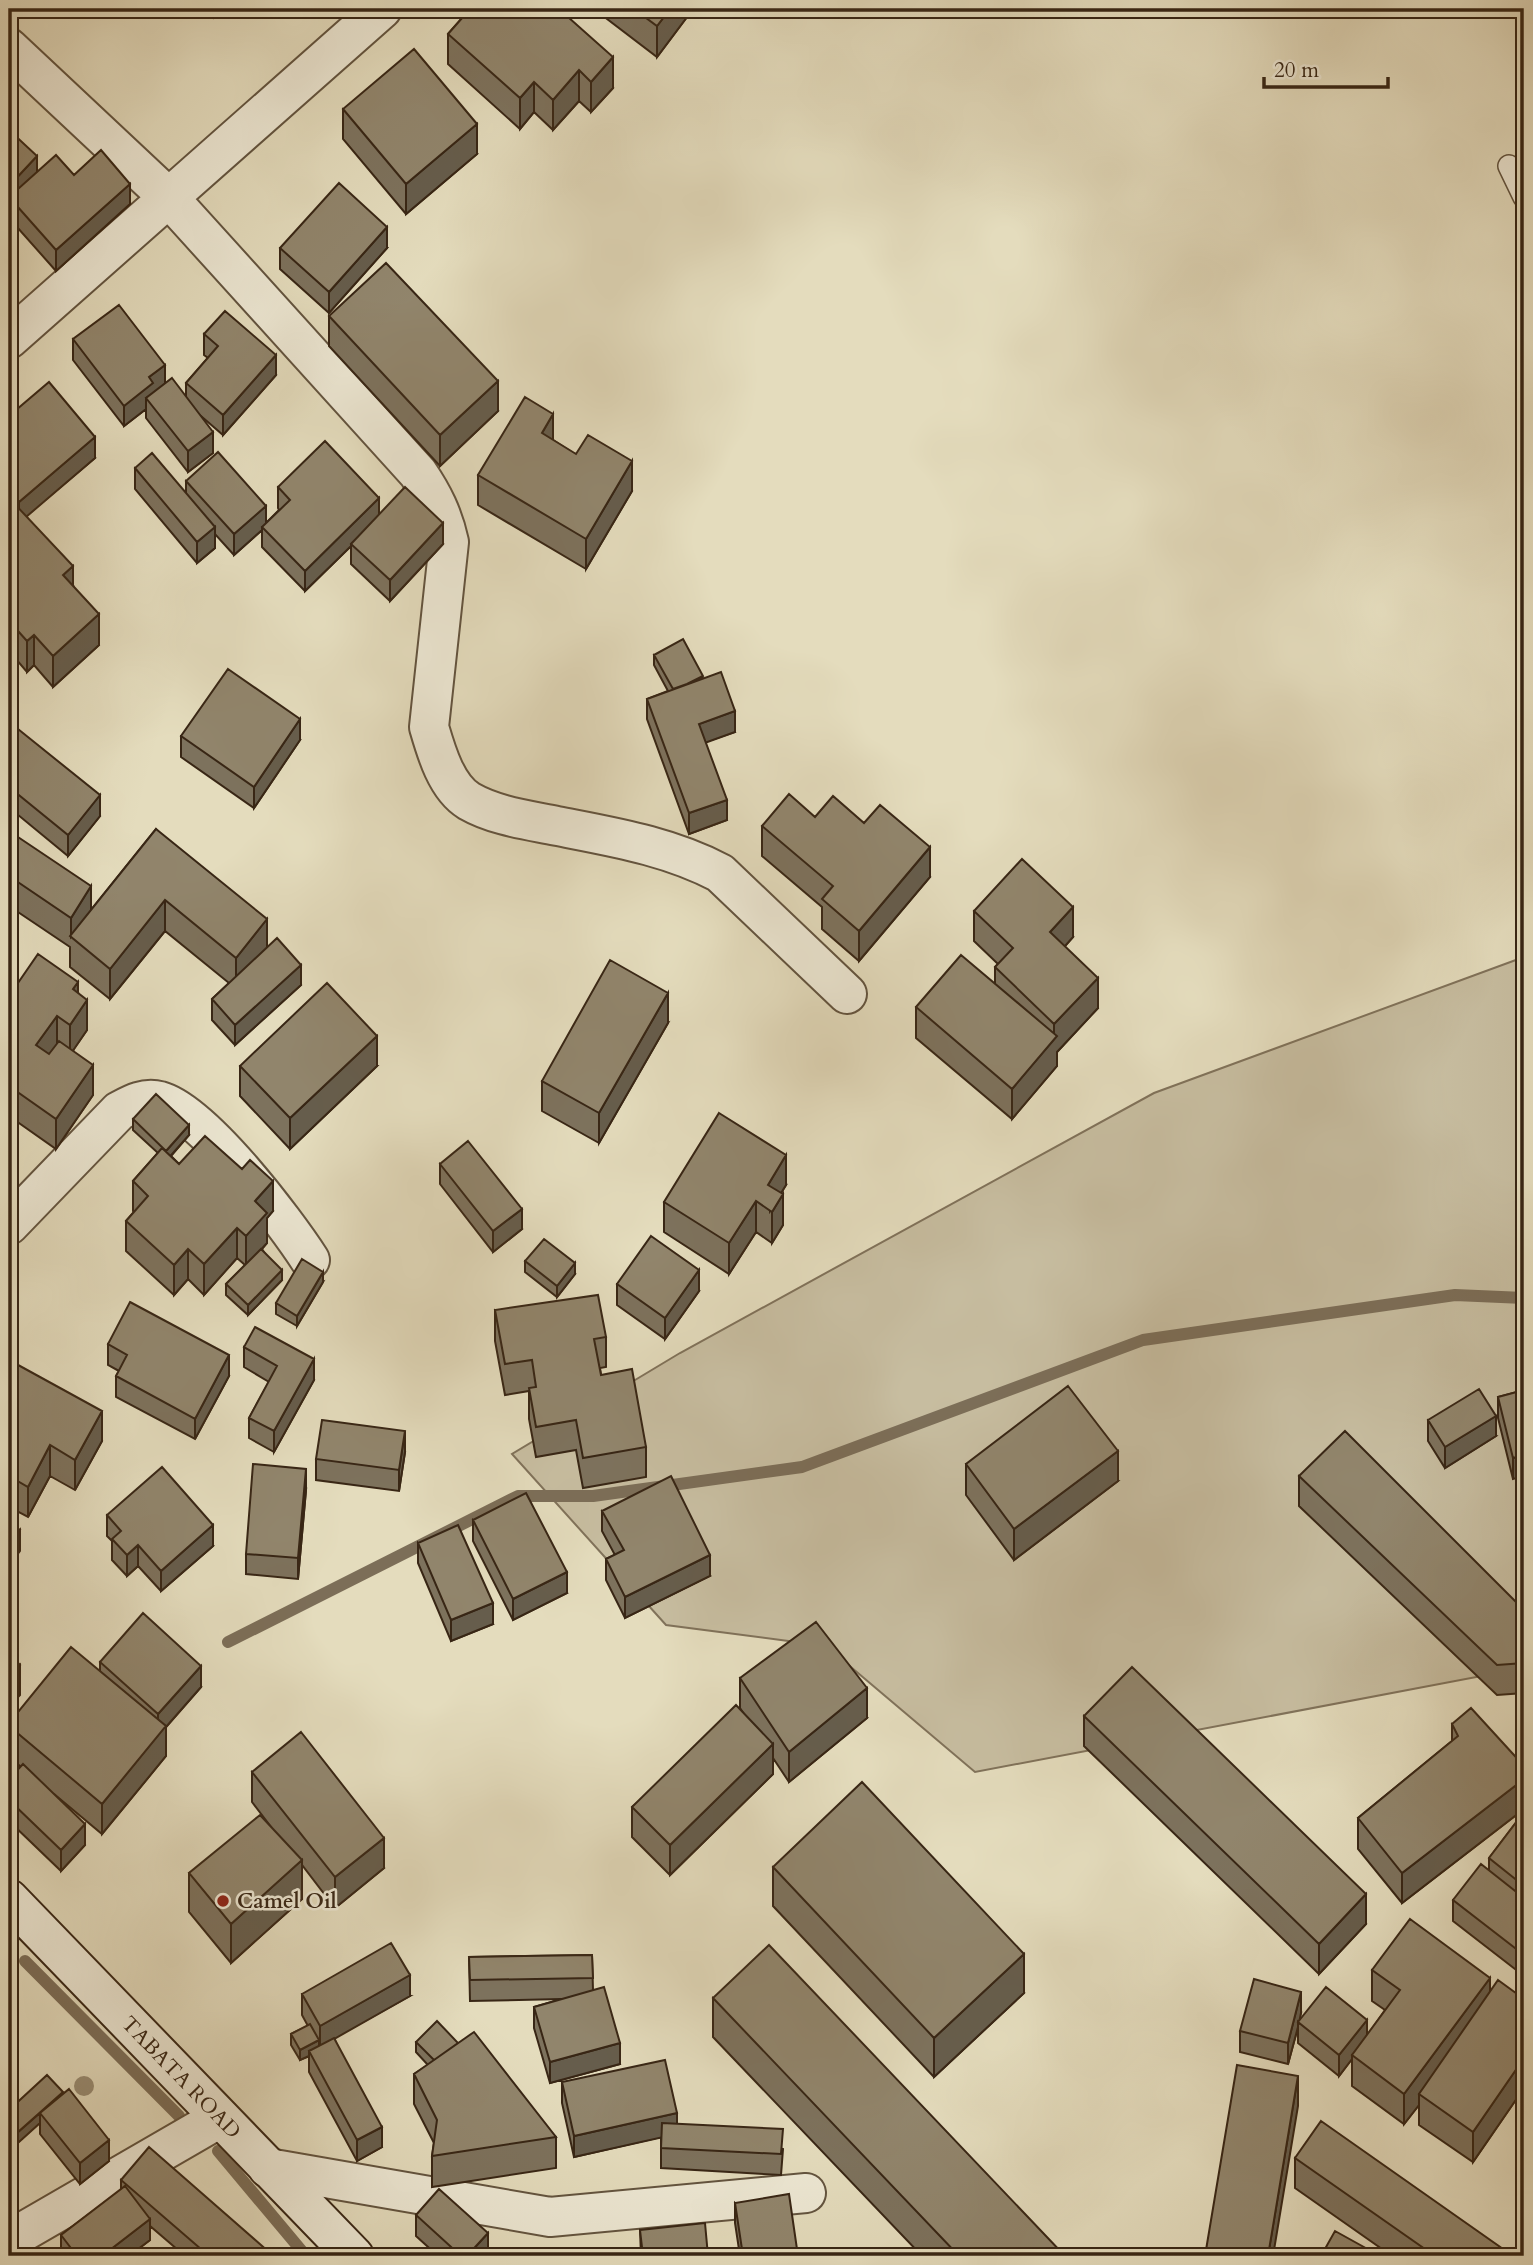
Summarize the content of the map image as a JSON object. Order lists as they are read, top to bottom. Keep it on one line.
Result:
{"streets":{"street":["TABATA ROAD"]},"places":["Camel Oil"],"scale_bar":"20 m"}
